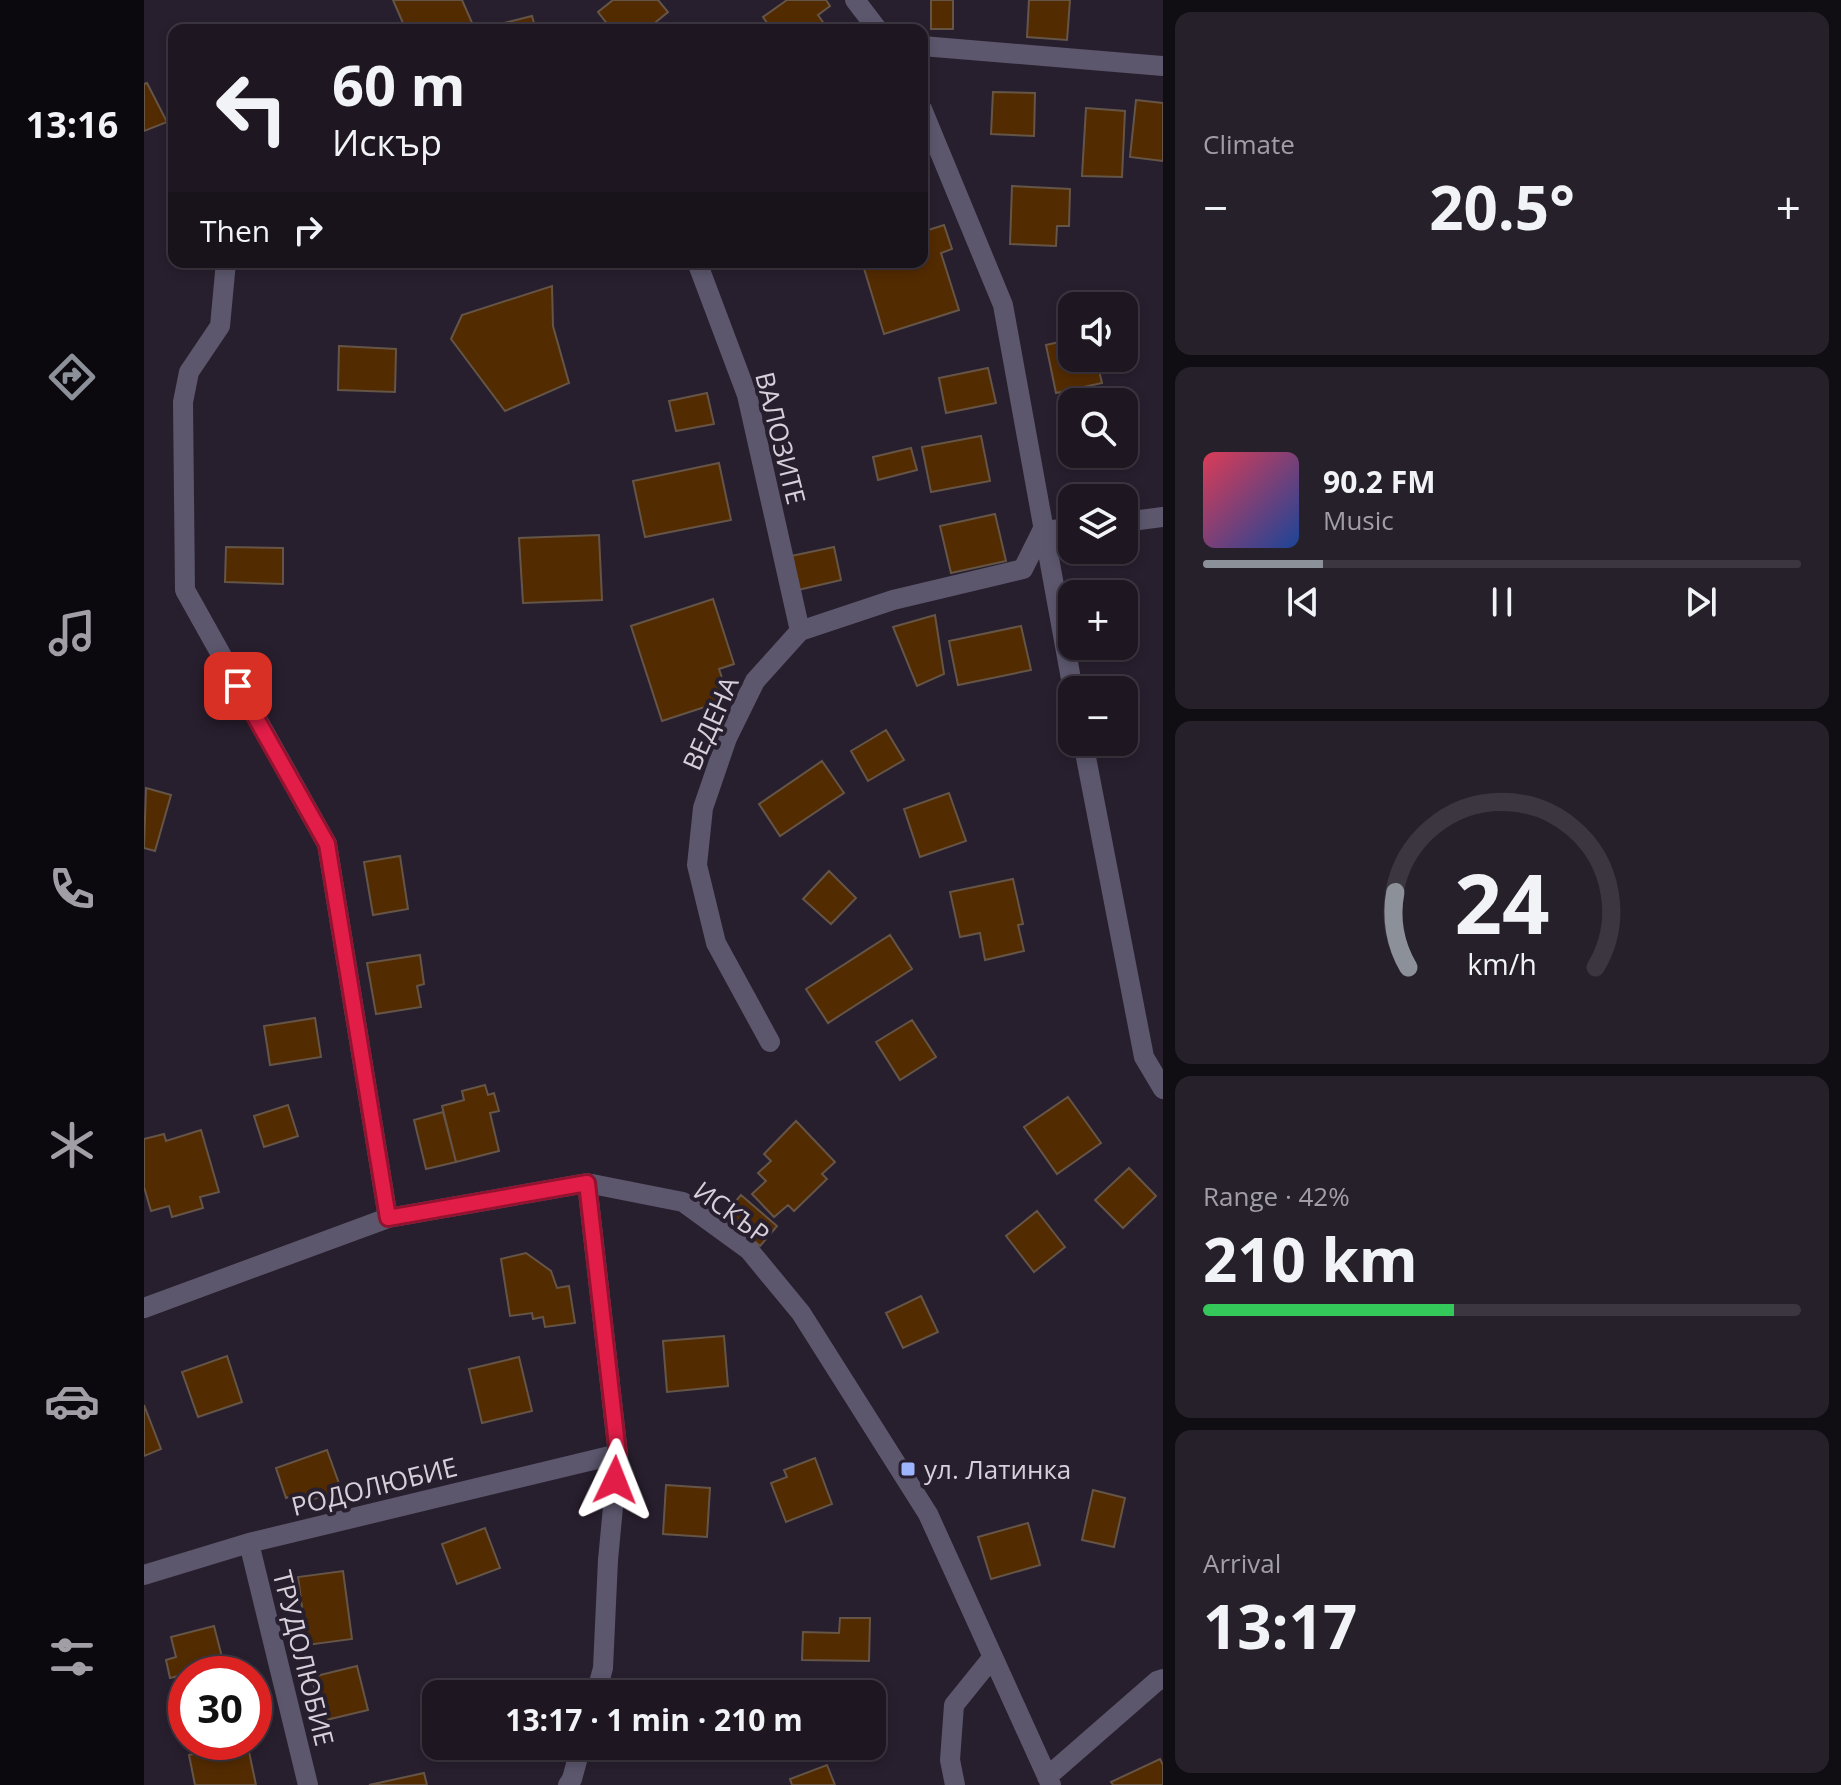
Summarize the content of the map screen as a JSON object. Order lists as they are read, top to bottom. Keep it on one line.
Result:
{"streets":{"street":["ВАЛОЗИТЕ","ВЕДЕНА","ИСКЪР","РОДОЛЮБИЕ","ТРУДОЛЮБИЕ"]},"crossings":[["ВАЛОЗИТЕ","ВЕДЕНА"],["РОДОЛЮБИЕ","ТРУДОЛЮБИЕ"]],"places":{"transit":["ул. Латинка"]},"page":{"tabs":"13:16","tile":["Climate",["Range · 42%","210 km"],["Arrival","13:17"]],"turn":["60 m","Искър"],"heat":["−","20.5°","+"],"then":"Then","map_buttons":["+","−"],"song":["90.2 FM","Music"],"limit":"30","trip":"13:17 · 1 min · 210 m","gauge":["24","km/h"]}}
